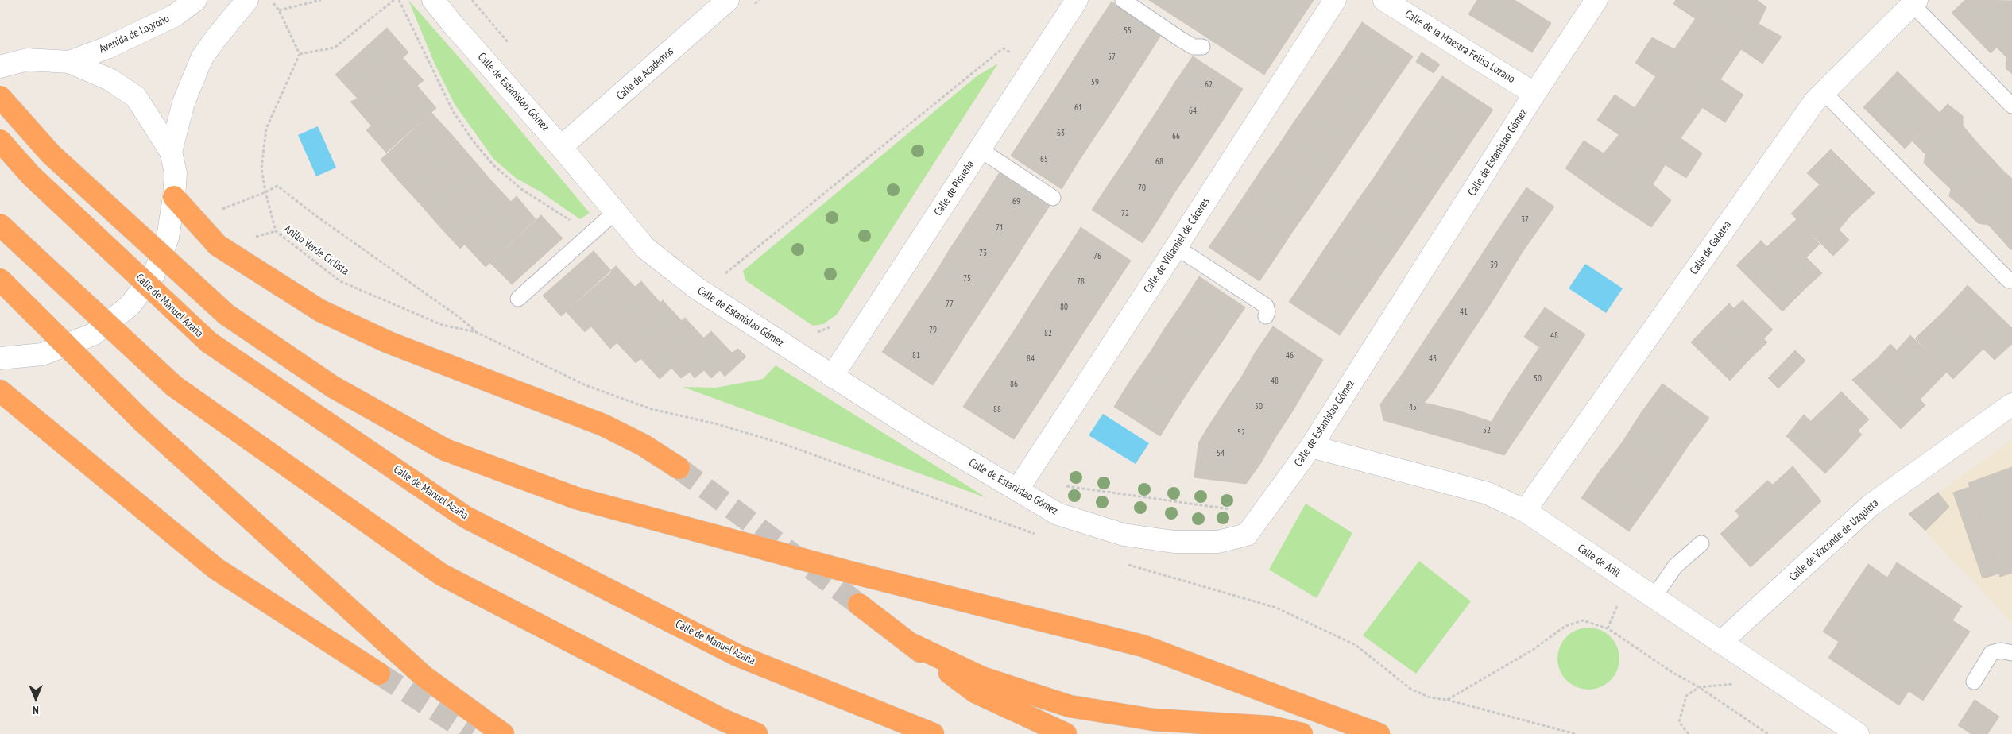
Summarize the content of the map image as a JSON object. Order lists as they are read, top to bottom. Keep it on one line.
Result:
{"streets":{"highway":["Calle de Manuel Azaña"],"street":["Avenida de Logroño","Calle de la Maestra Felisa Lozano","Calle de Academos","Calle de Estanislao Gómez","Calle de Pisueña","Calle de Villamiel de Cáceres","Calle de Galatea","Calle de Vizconde de Uzquieta","Calle de Añil"],"path":["Anillo Verde Ciclista"]},"crossings":[["Calle de la Maestra Felisa Lozano","Calle de Estanislao Gómez"],["Calle de Academos","Calle de Estanislao Gómez"],["Calle de Estanislao Gómez","Calle de Pisueña"],["Calle de Estanislao Gómez","Calle de Villamiel de Cáceres"],["Calle de Estanislao Gómez","Calle de Añil"],["Calle de Galatea","Calle de Añil"],["Calle de Vizconde de Uzquieta","Calle de Añil"]],"house_numbers":["55","57","59","62","61","64","63","66","65","68","70","69","72","37","71","73","76","39","75","78","77","80","41","79","82","48","81","46","84","43","50","48","86","50","45","88","52","52","54"],"north":"bottom"}
